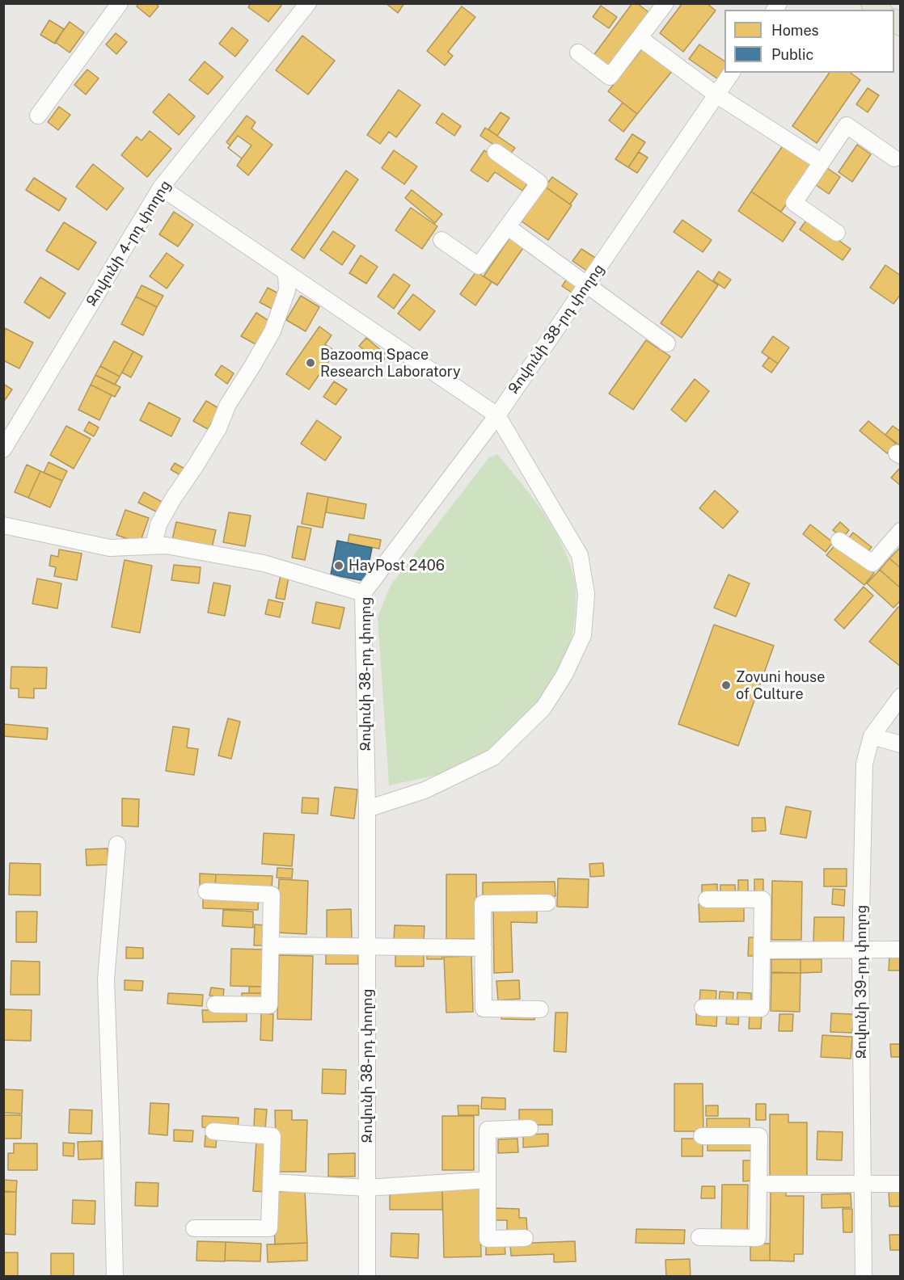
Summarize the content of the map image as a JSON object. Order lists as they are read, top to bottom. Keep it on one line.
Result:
{"streets":{"street":["Զովունի 4-րդ փողոց","Զովունի 38-րդ փողոց","Զովունի 39-րդ փողոց"]},"places":["Bazoomq Space Research Laboratory","HayPost 2406","Zovuni house of Culture"],"legend":["Homes","Public"]}
